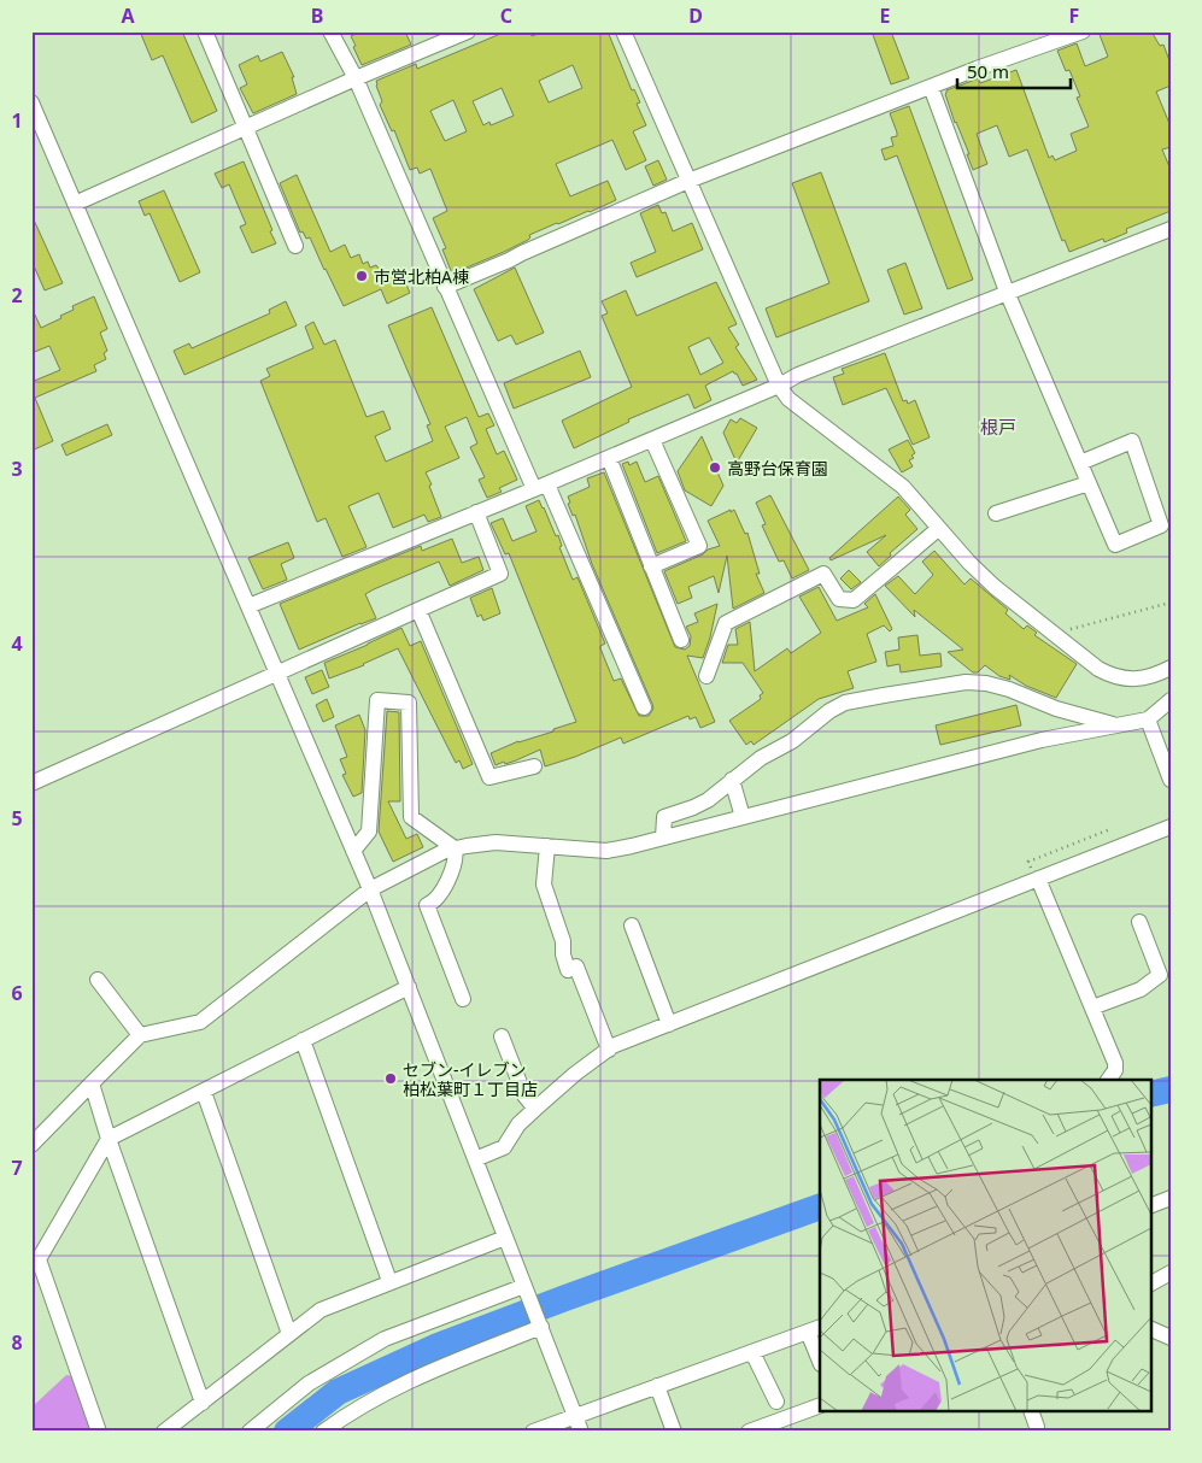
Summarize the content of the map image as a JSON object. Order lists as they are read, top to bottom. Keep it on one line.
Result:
{"districts":["根戸"],"places":["市営北柏A棟","高野台保育園","セブン-イレブン 柏松葉町１丁目店"],"scale_bar":"50 m","grid":{"columns":["A","B","C","D","E","F"],"rows":["1","2","3","4","5","6","7","8"]}}
